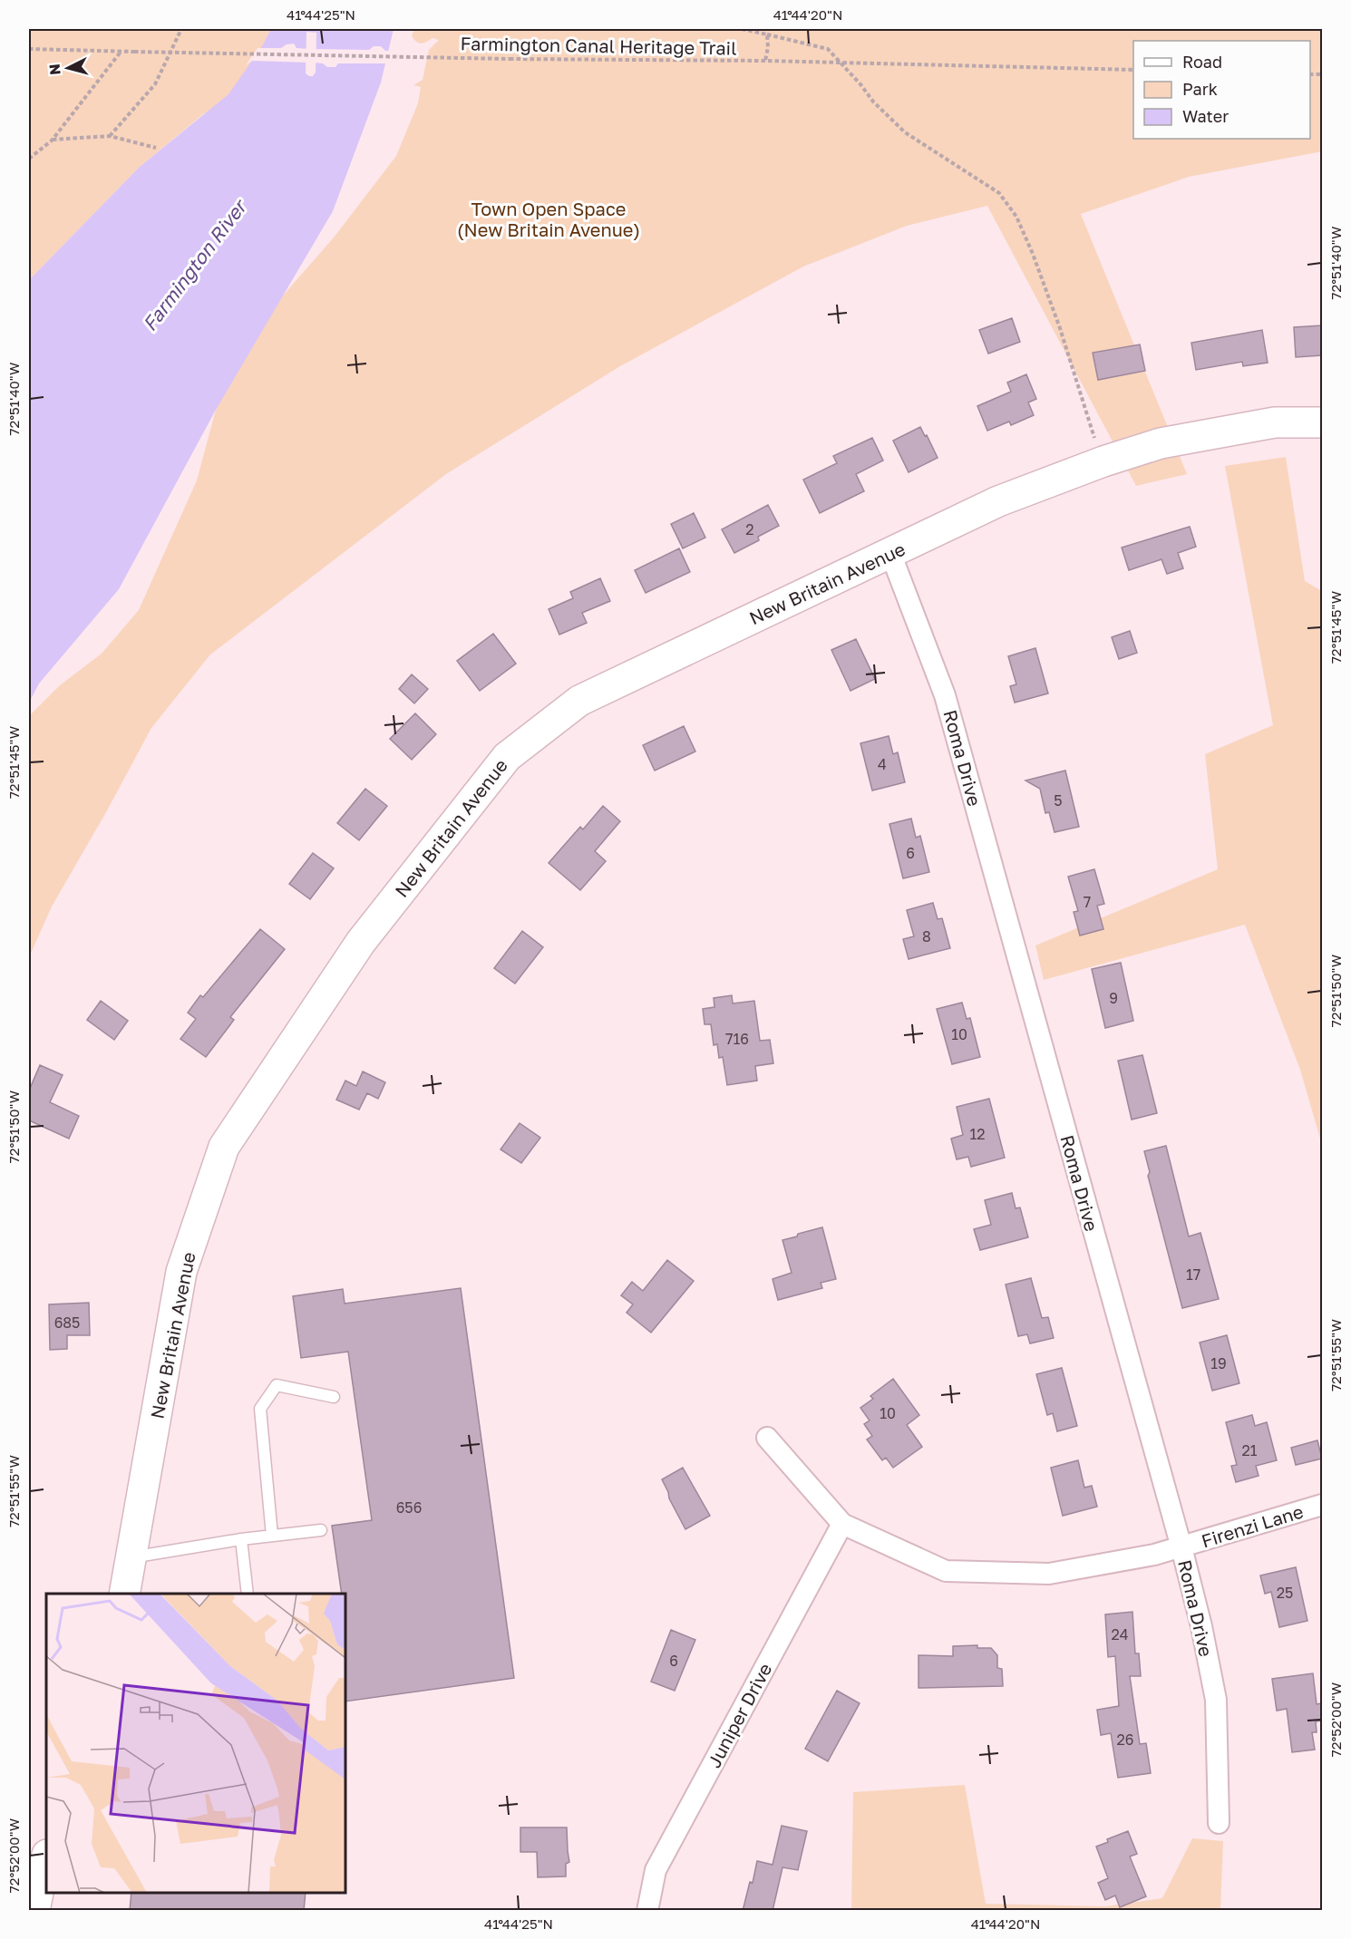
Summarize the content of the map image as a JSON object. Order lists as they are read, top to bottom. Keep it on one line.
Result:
{"streets":{"street":["New Britain Avenue","Roma Drive","Firenzi Lane","Juniper Drive"],"path":["Farmington Canal Heritage Trail"]},"crossings":[["New Britain Avenue","Roma Drive"],["Roma Drive","Firenzi Lane"],["Firenzi Lane","Juniper Drive"]],"water":["Farmington River"],"parks":["Town Open Space (New Britain Avenue)"],"house_numbers":["2","4","5","6","7","8","9","10","716","12","17","685","19","10","21","656","25","24","6","26"],"legend":["Road","Park","Water"],"north":"left","coordinates":["41°44'25\"N","41°44'20\"N","72°51'40\"W","72°51'45\"W","72°51'50\"W","72°51'55\"W","72°52'00\"W"]}
